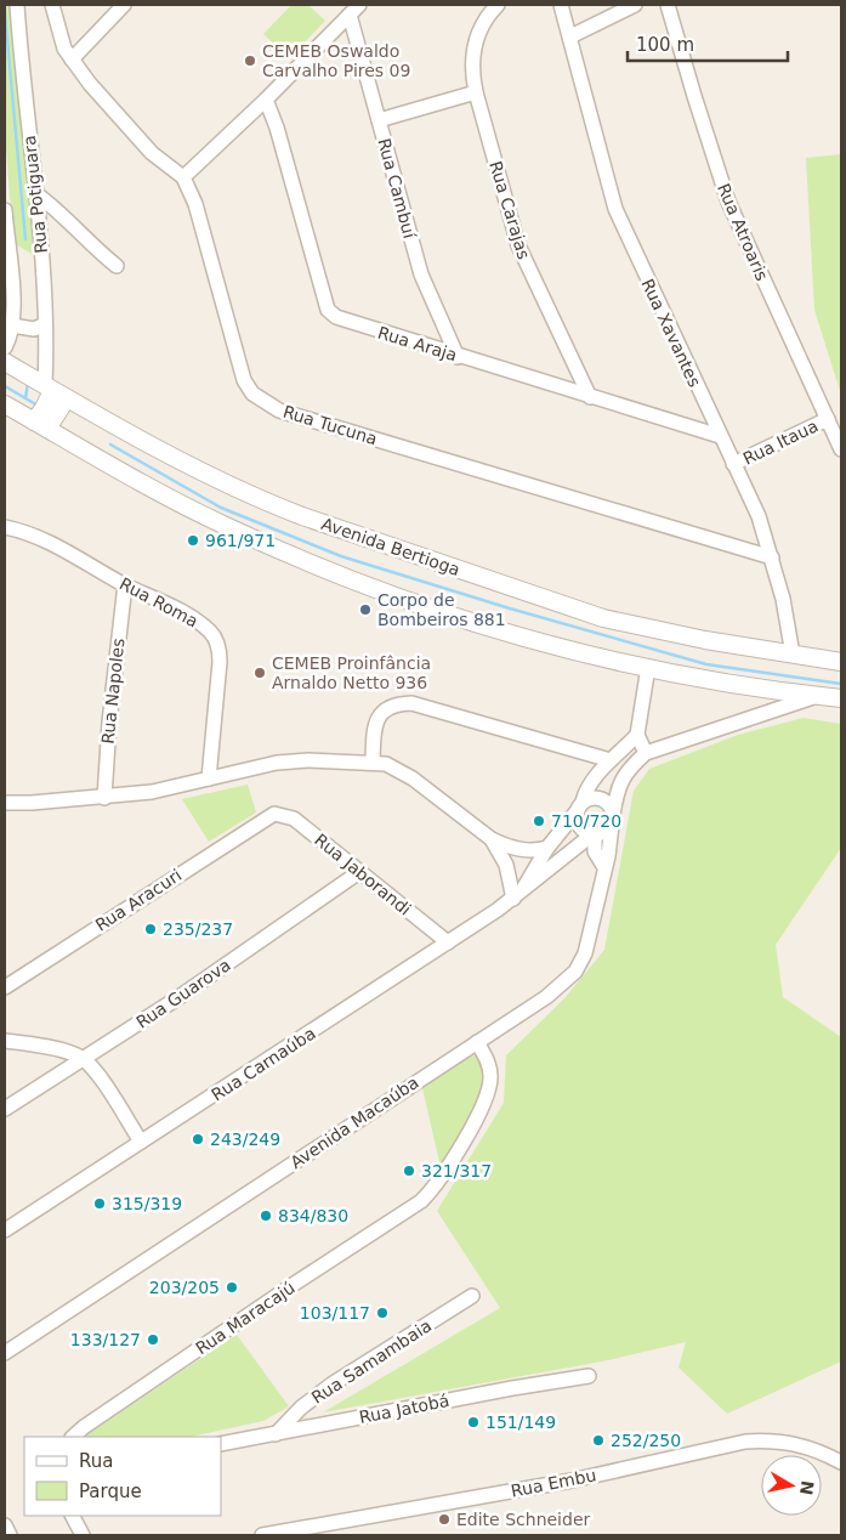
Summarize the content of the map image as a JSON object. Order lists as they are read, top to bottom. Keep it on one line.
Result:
{"streets":{"street":["Rua Cambuí","Rua Potiguara","Rua Carajas","Rua Atroaris","Rua Xavantes","Rua Araja","Rua Tucuna","Rua Itaua","Avenida Bertioga","Rua Roma","Rua Napoles","Rua Jaborandi","Rua Aracuri","Rua Guarova","Rua Carnaúba","Avenida Macaúba","Rua Maracajú","Rua Samambaia","Rua Jatobá","Rua Embu"]},"crossings":[["Rua Cambuí","Rua Araja"],["Rua Potiguara","Avenida Bertioga"],["Rua Carajas","Rua Araja"],["Rua Atroaris","Rua Itaua"],["Rua Xavantes","Rua Araja"],["Rua Xavantes","Rua Tucuna"],["Rua Xavantes","Rua Itaua"],["Rua Xavantes","Avenida Bertioga"],["Rua Roma","Rua Napoles"],["Rua Jaborandi","Rua Aracuri"],["Rua Jaborandi","Rua Guarova"],["Rua Jaborandi","Rua Carnaúba"],["Rua Carnaúba","Avenida Macaúba"],["Avenida Macaúba","Rua Maracajú"],["Rua Samambaia","Rua Jatobá"]],"places":["CEMEB Oswaldo Carvalho Pires 09","961/971","Corpo de Bombeiros 881","CEMEB Proinfância Arnaldo Netto 936","710/720","235/237","243/249","321/317","315/319","834/830","203/205","103/117","133/127","151/149","252/250","Edite Schneider"],"legend":["Rua","Parque"],"scale_bar":"100 m","north":"right"}
